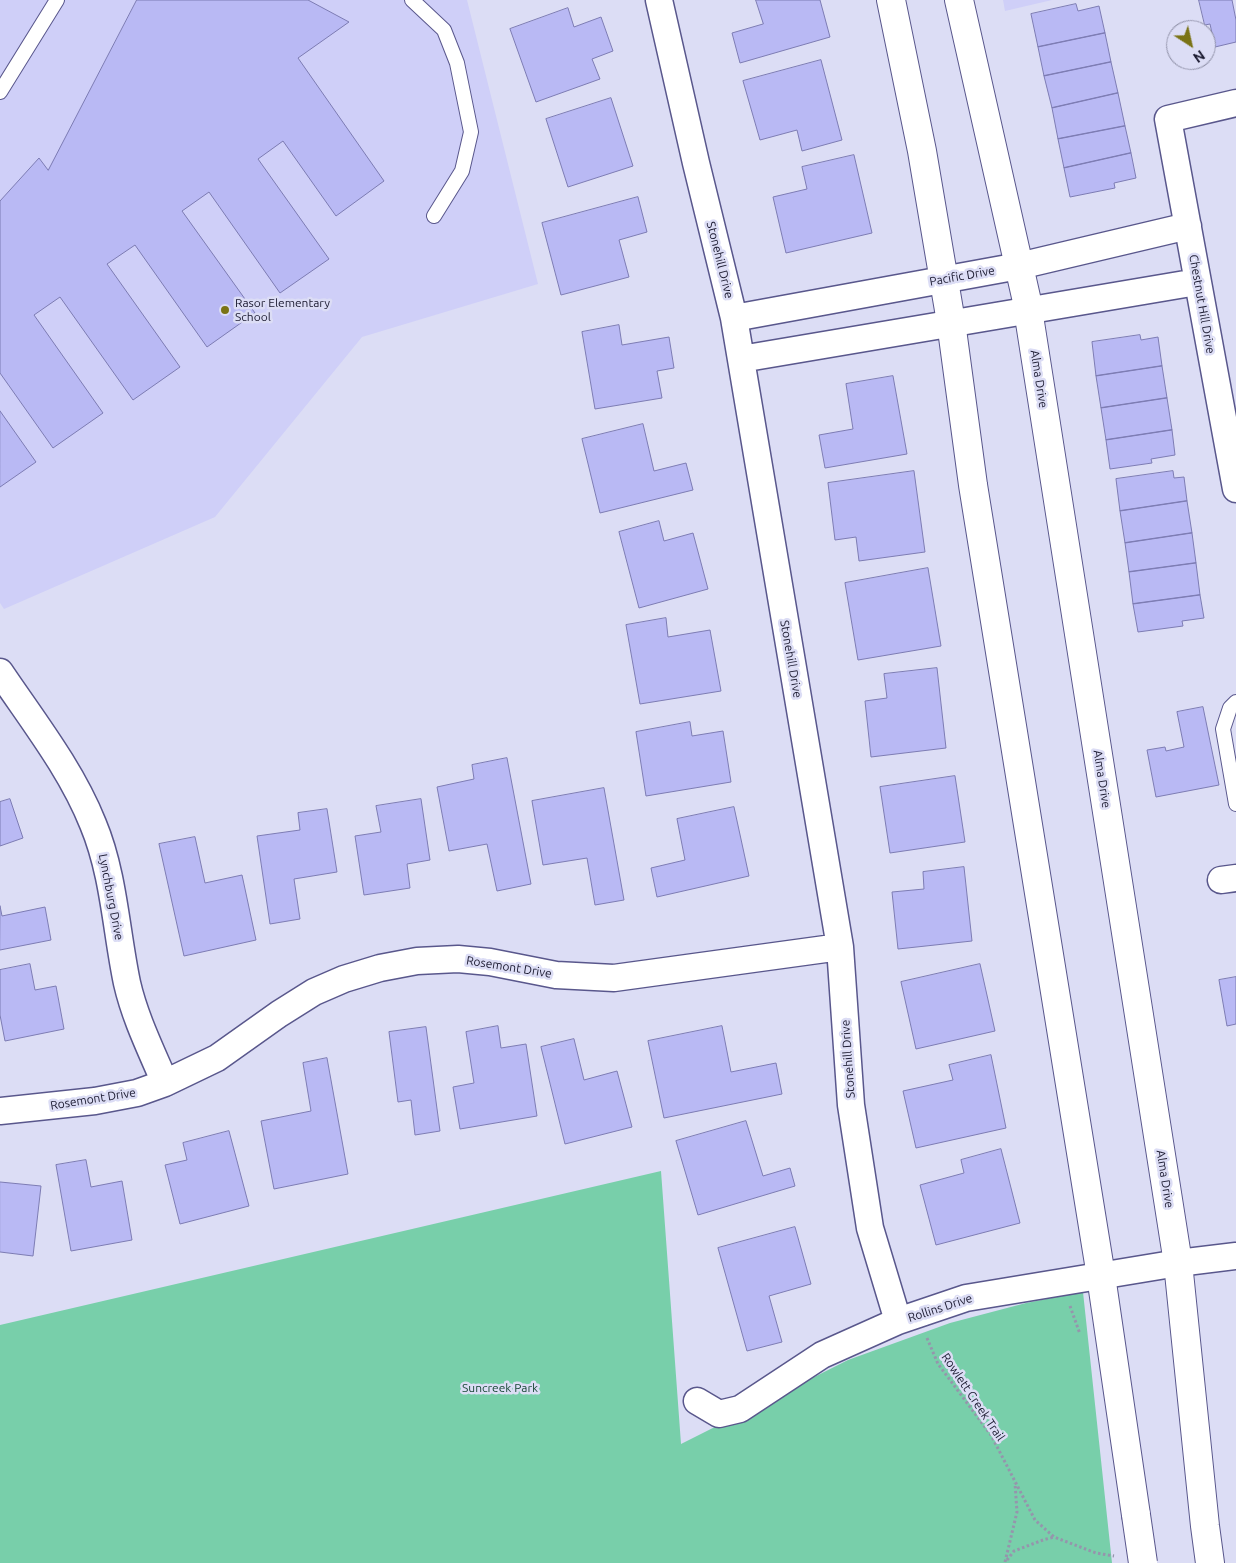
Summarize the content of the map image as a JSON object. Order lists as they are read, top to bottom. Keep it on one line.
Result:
{"streets":{"main road":["Alma Drive"],"street":["Stonehill Drive","Pacific Drive","Chestnut Hill Drive","Lynchburg Drive","Rosemont Drive","Rollins Drive"],"path":["Rowlett Creek Trail"]},"crossings":[["Stonehill Drive","Pacific Drive"],["Stonehill Drive","Rosemont Drive"],["Stonehill Drive","Rollins Drive"],["Stonehill Drive","Rowlett Creek Trail"],["Pacific Drive","Chestnut Hill Drive"],["Pacific Drive","Alma Drive"],["Alma Drive","Rollins Drive"],["Lynchburg Drive","Rosemont Drive"],["Rollins Drive","Rowlett Creek Trail"]],"parks":["Suncreek Park"],"places":["Rasor Elementary School"],"north":"bottom right"}
